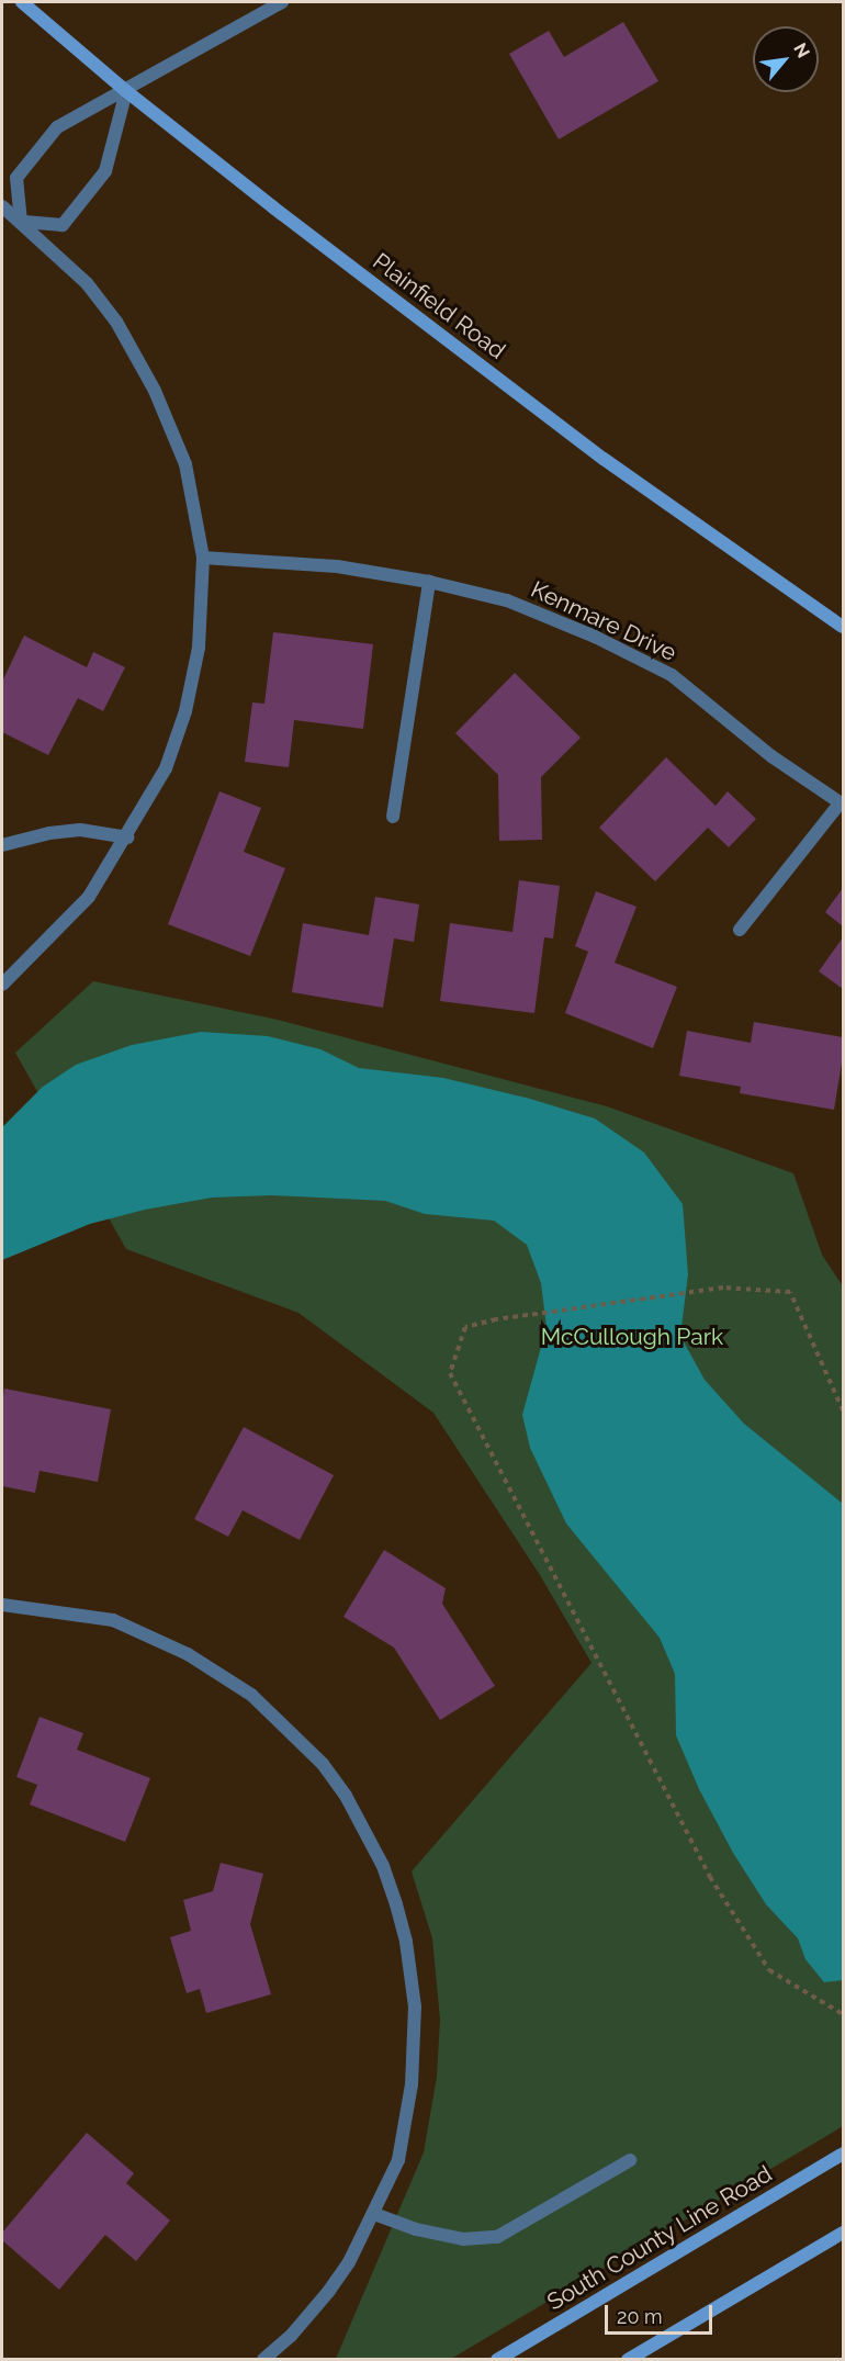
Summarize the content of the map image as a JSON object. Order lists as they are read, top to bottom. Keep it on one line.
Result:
{"streets":{"main road":["Plainfield Road","South County Line Road"],"street":["Kenmare Drive"]},"parks":["McCullough Park"],"scale_bar":"20 m","north":"top right"}
